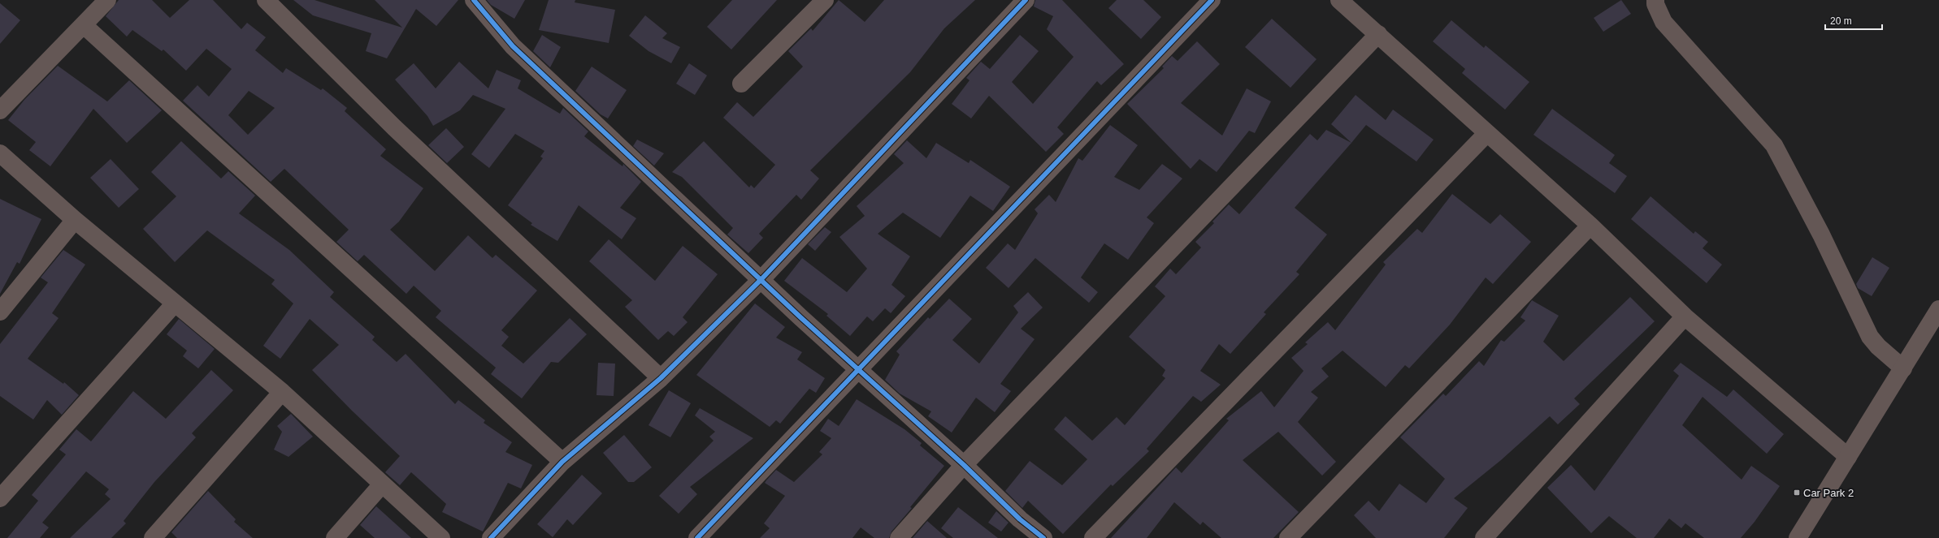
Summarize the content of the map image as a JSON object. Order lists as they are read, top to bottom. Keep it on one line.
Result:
{"places":{"transit":["Car Park 2"]},"scale_bar":"20 m"}
